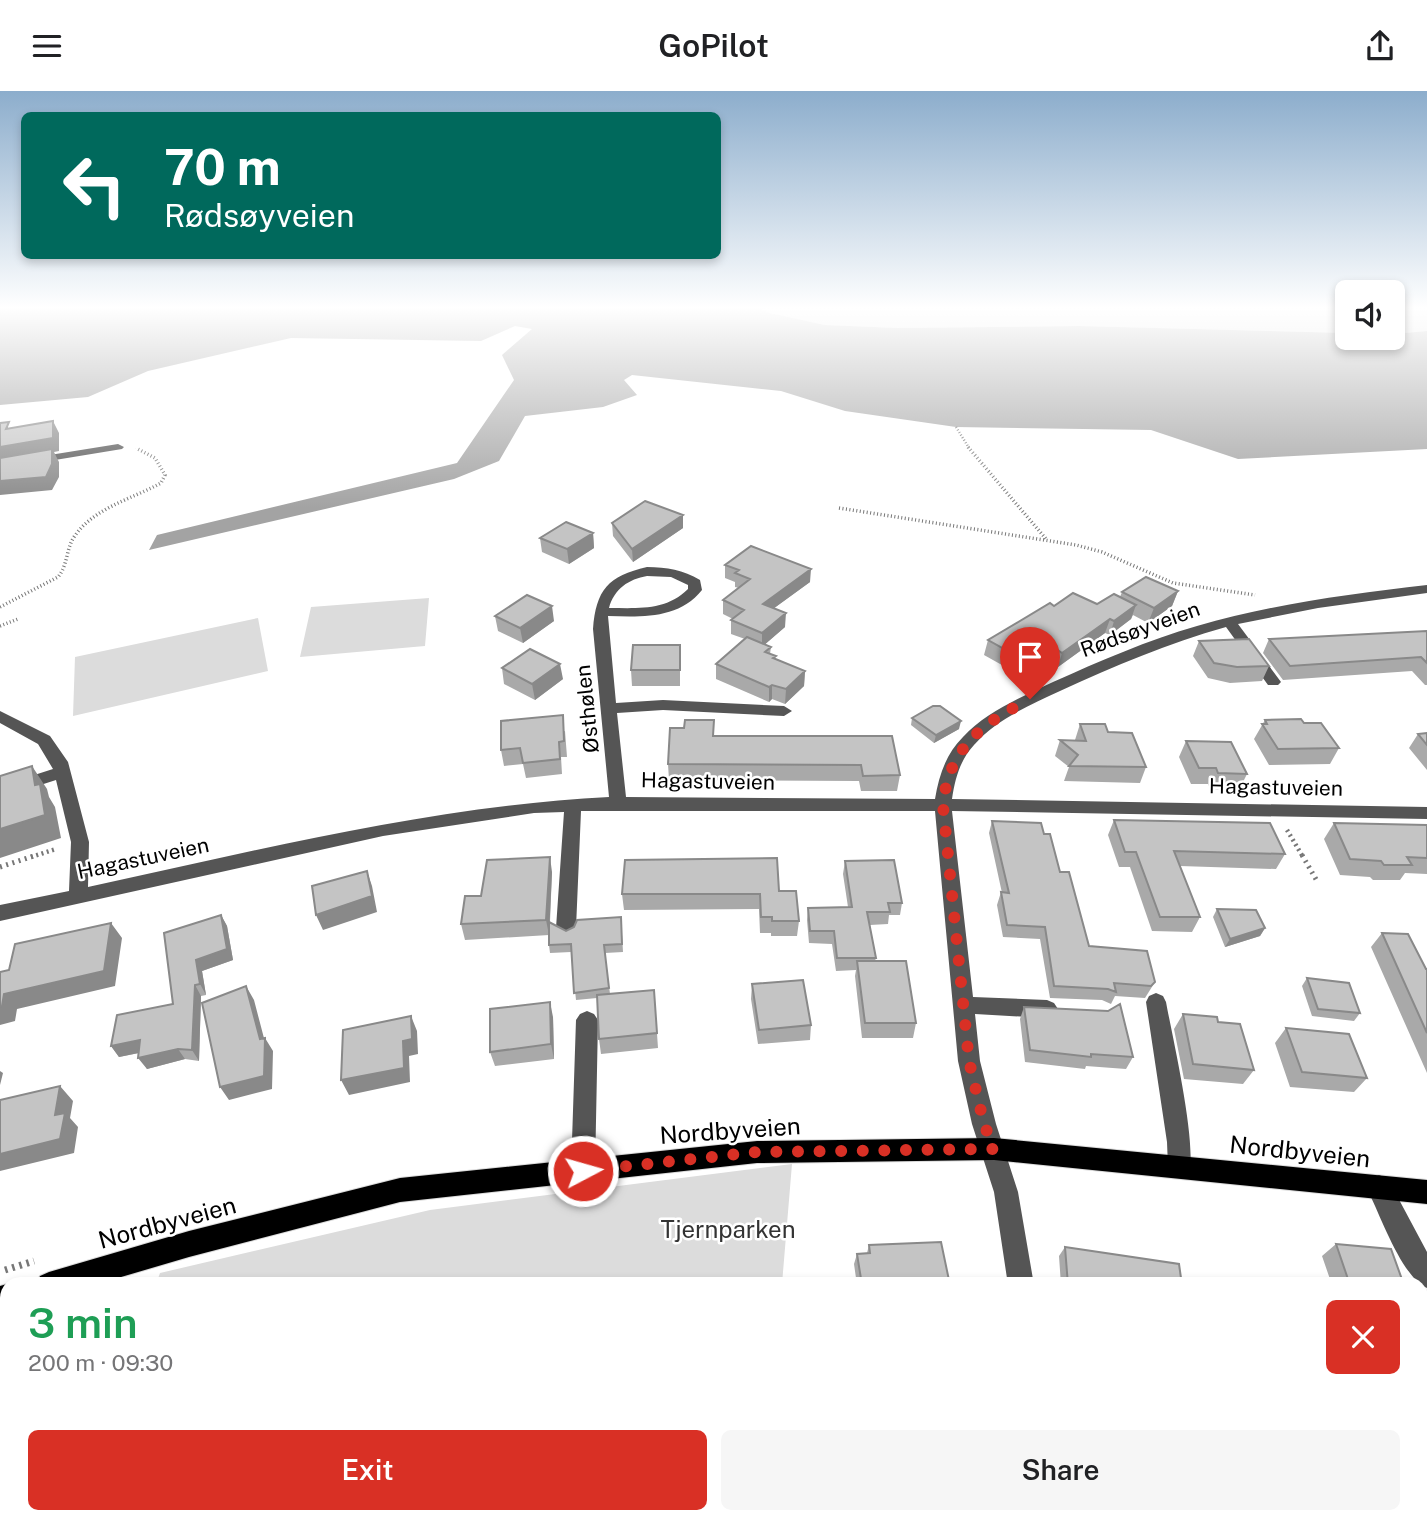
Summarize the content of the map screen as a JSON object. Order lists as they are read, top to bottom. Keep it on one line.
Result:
{"streets":{"main road":["Nordbyveien"],"street":["Rødsøyveien","Østhølen","Hagastuveien"]},"crossings":[["Rødsøyveien","Hagastuveien"],["Rødsøyveien","Nordbyveien"],["Østhølen","Hagastuveien"]],"parks":["Tjernparken"],"page":{"header":"GoPilot","turn":["70 m","Rødsøyveien"],"heading":["3 min","200 m · 09:30"],"buttons":["Exit","Share"]}}
